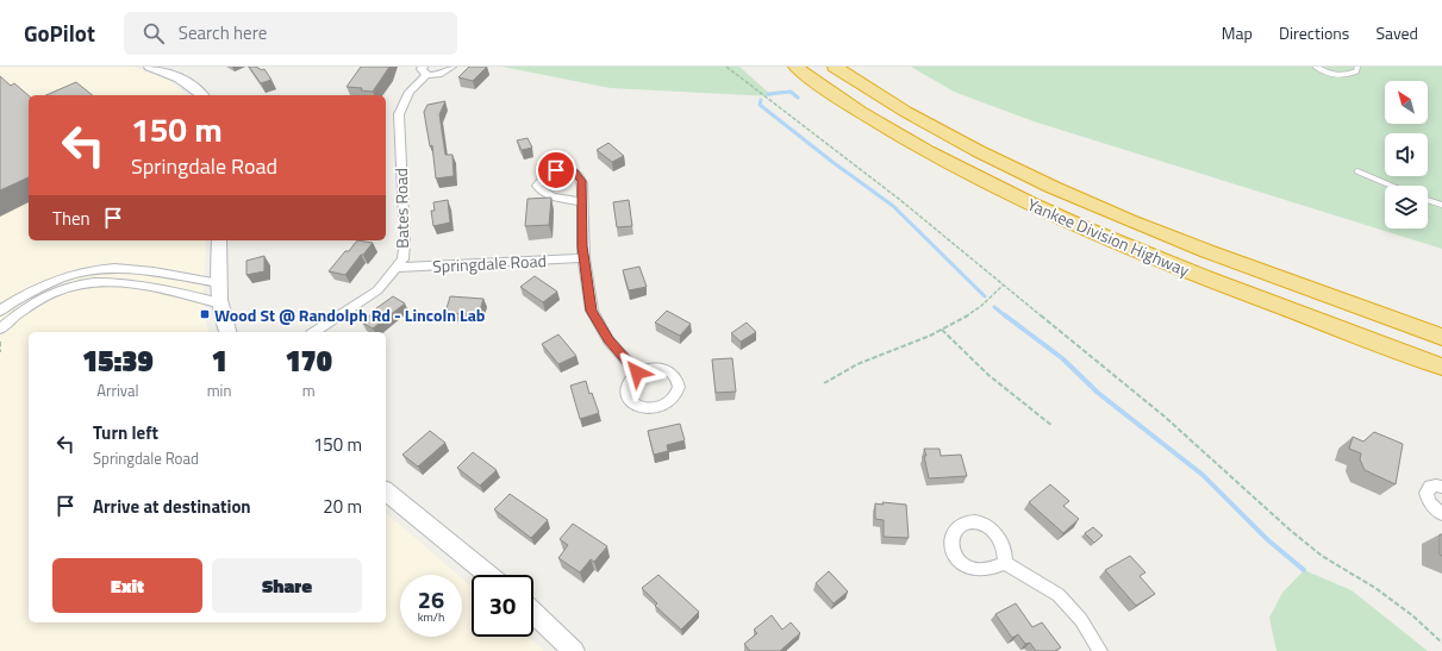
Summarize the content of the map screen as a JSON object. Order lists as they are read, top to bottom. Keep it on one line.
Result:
{"streets":{"highway":["Yankee Division Highway"],"street":["Bates Road","Springdale Road"]},"crossings":[["Bates Road","Springdale Road"]],"places":{"transit":["Wood St @ Randolph Rd - Lincoln Lab"]},"north":"top left","page":{"header":"GoPilot","search":"Search here","nav":["Map","Directions","Saved"],"turn":["150 m","Springdale Road"],"then":"Then","eta":["15:39","Arrival","1","min","170","m"],"list":[{"name":"Turn left","note":"Springdale Road","value":"150 m"},{"name":"Arrive at destination","value":"20 m"}],"buttons":["Exit","Share"],"speed":"26 km/h","limit":"30"}}
